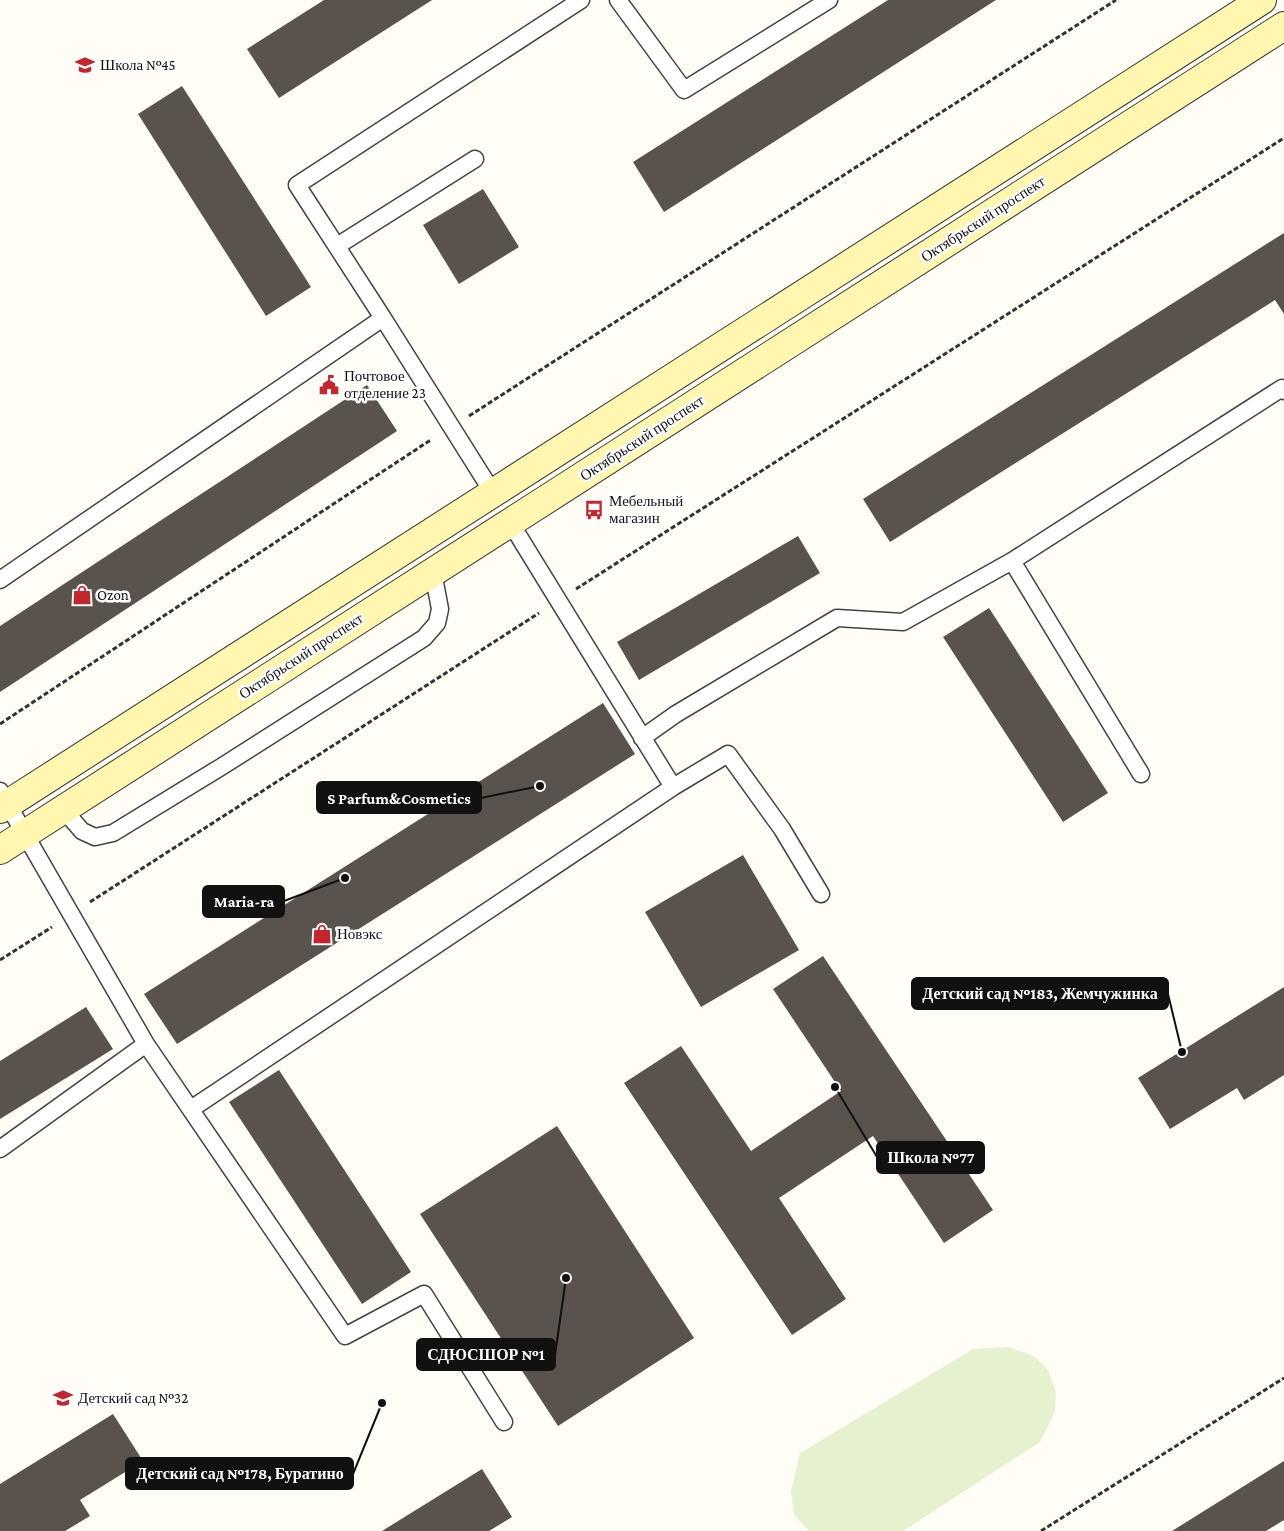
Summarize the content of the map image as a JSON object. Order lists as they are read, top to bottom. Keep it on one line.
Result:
{"streets":{"main road":["Октябрьский проспект"]},"places":{"school or university":["Школа №45","Детский сад №32"],"public building":["Почтовое отделение 23"],"bus stop":["Мебельный магазин"],"shop":["Ozon","Новэкс"],"other":["S Parfum&Cosmetics","Maria-ra","Детский сад №183, Жемчужинка","Школа №77","СДЮСШОР №1","Детский сад №178, Буратино"]}}
